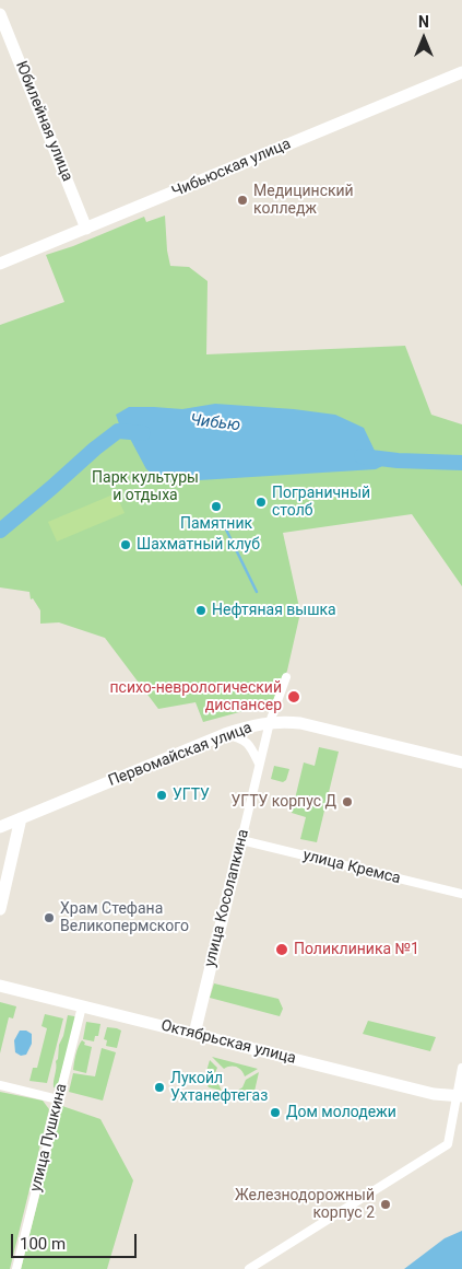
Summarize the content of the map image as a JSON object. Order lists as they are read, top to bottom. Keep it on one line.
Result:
{"streets":{"street":["Юбилейная улица","Чибьюская улица","Первомайская улица","улица Кремса","улица Косолапкина","Октябрьская улица","улица Пушкина"]},"crossings":[["Юбилейная улица","Чибьюская улица"],["Первомайская улица","улица Косолапкина"],["улица Кремса","улица Косолапкина"],["улица Косолапкина","Октябрьская улица"],["Октябрьская улица","улица Пушкина"]],"water":["Чибью"],"parks":["Парк культуры и отдыха"],"places":["Медицинский колледж","Пограничный столб","Памятник","Шахматный клуб","Нефтяная вышка","психо-неврологический диспансер","УГТУ","УГТУ корпус Д","Храм Стефана Великопермского","Поликлиника №1","Лукойл Ухтанефтегаз","Дом молодежи","Железнодорожный корпус 2"],"scale_bar":"100 m","north":"top"}
